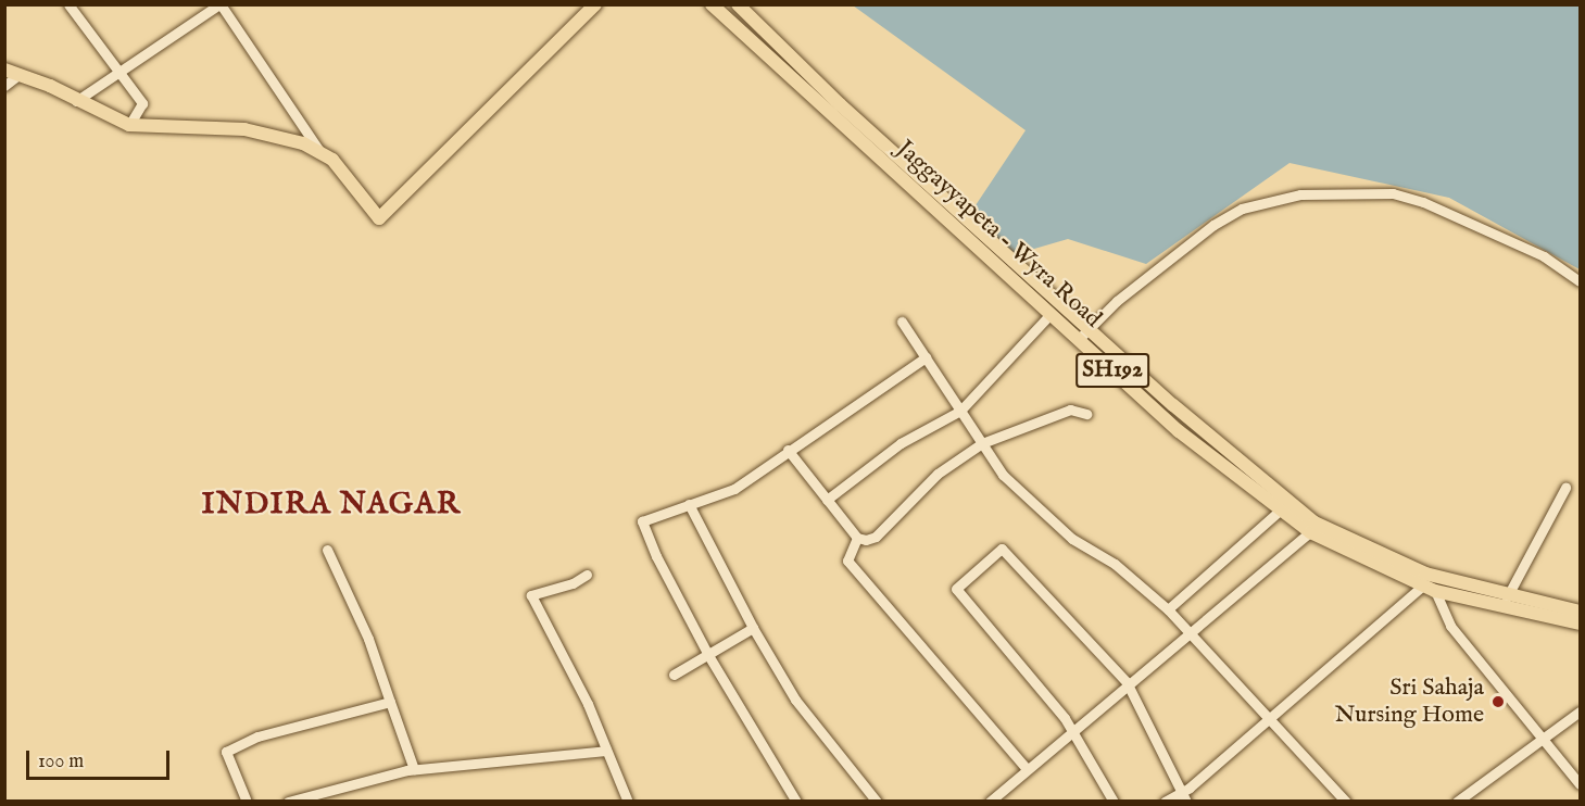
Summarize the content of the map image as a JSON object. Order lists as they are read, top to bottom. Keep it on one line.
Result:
{"streets":{"main road":["Jaggayyapeta - Wyra Road","SH192"]},"districts":["INDIRA NAGAR"],"places":["Sri Sahaja Nursing Home"],"scale_bar":"100 m"}
